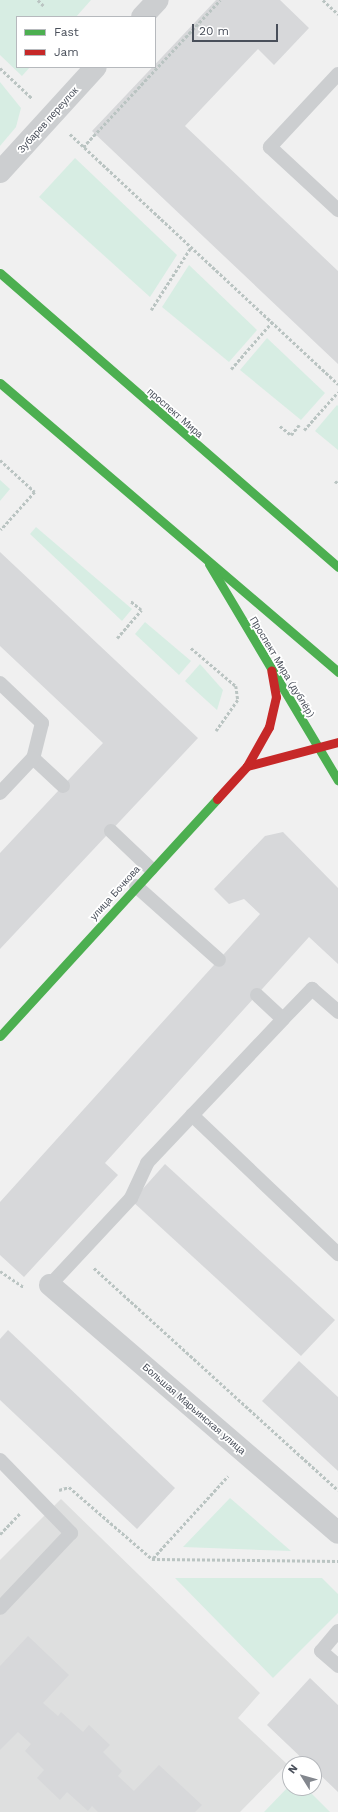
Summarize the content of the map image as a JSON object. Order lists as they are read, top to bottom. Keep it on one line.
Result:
{"streets":{"main road":["проспект Мира","Проспект Мира (дублёр)","улица Бочкова"],"street":["Зубарев переулок","Большая Марьинская улица"]},"crossings":[["Проспект Мира (дублёр)","улица Бочкова"]],"legend":["Fast","Jam"],"scale_bar":"20 m","north":"top left"}
